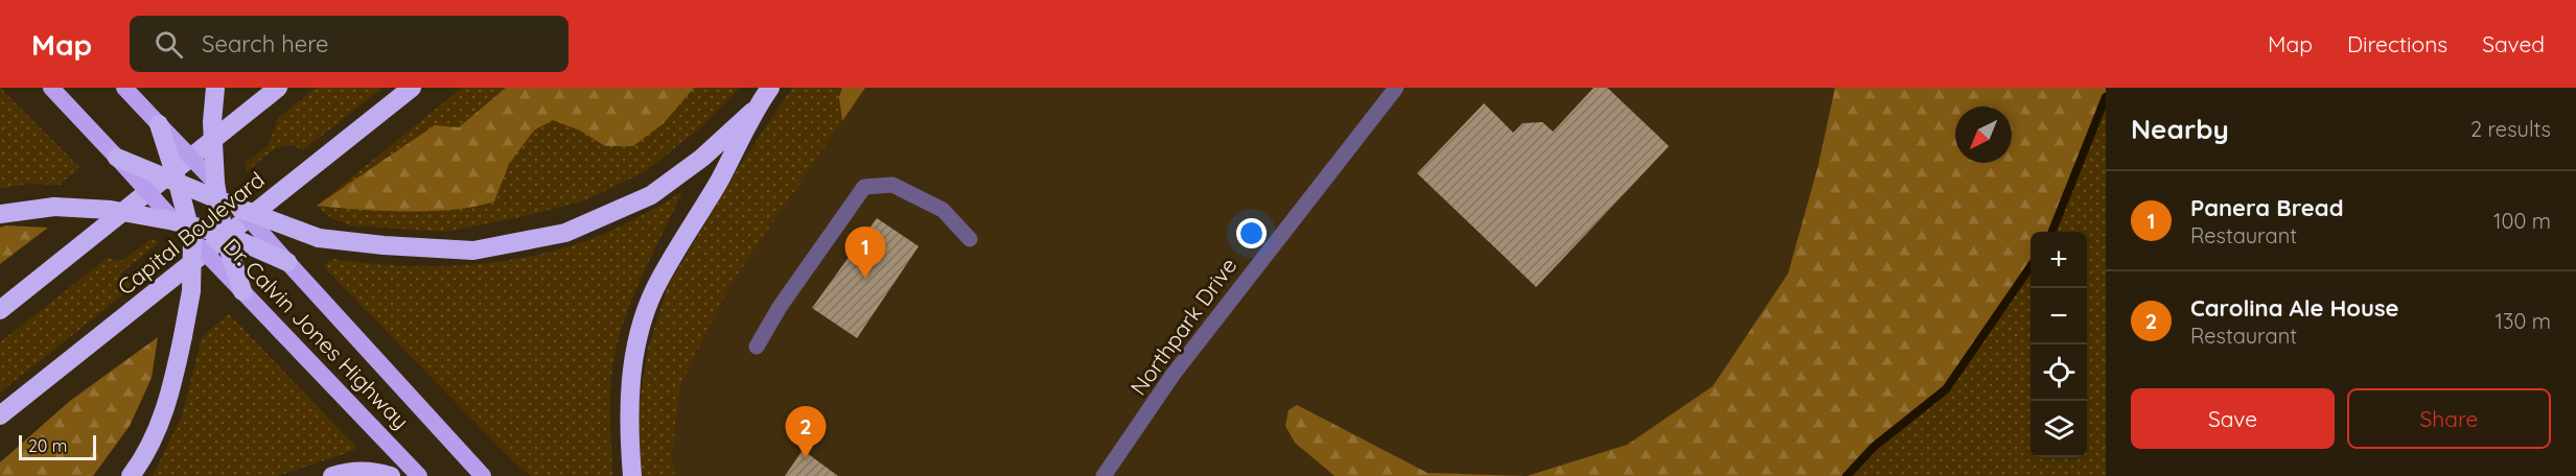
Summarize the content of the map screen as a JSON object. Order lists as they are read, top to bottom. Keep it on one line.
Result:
{"streets":{"highway":["Capital Boulevard","Dr. Calvin Jones Highway"],"street":["Northpark Drive"]},"scale_bar":"20 m","north":"bottom left","page":{"header":"Map","search":"Search here","nav":["Map","Directions","Saved"],"heading":["Nearby","2 results"],"list":[{"mark":"1","name":"Panera Bread","note":"Restaurant","value":"100 m"},{"mark":"2","name":"Carolina Ale House","note":"Restaurant","value":"130 m"}],"pins":["1","2"],"map_buttons":["+","−"],"buttons":["Save","Share"],"scale":"20 m"}}
